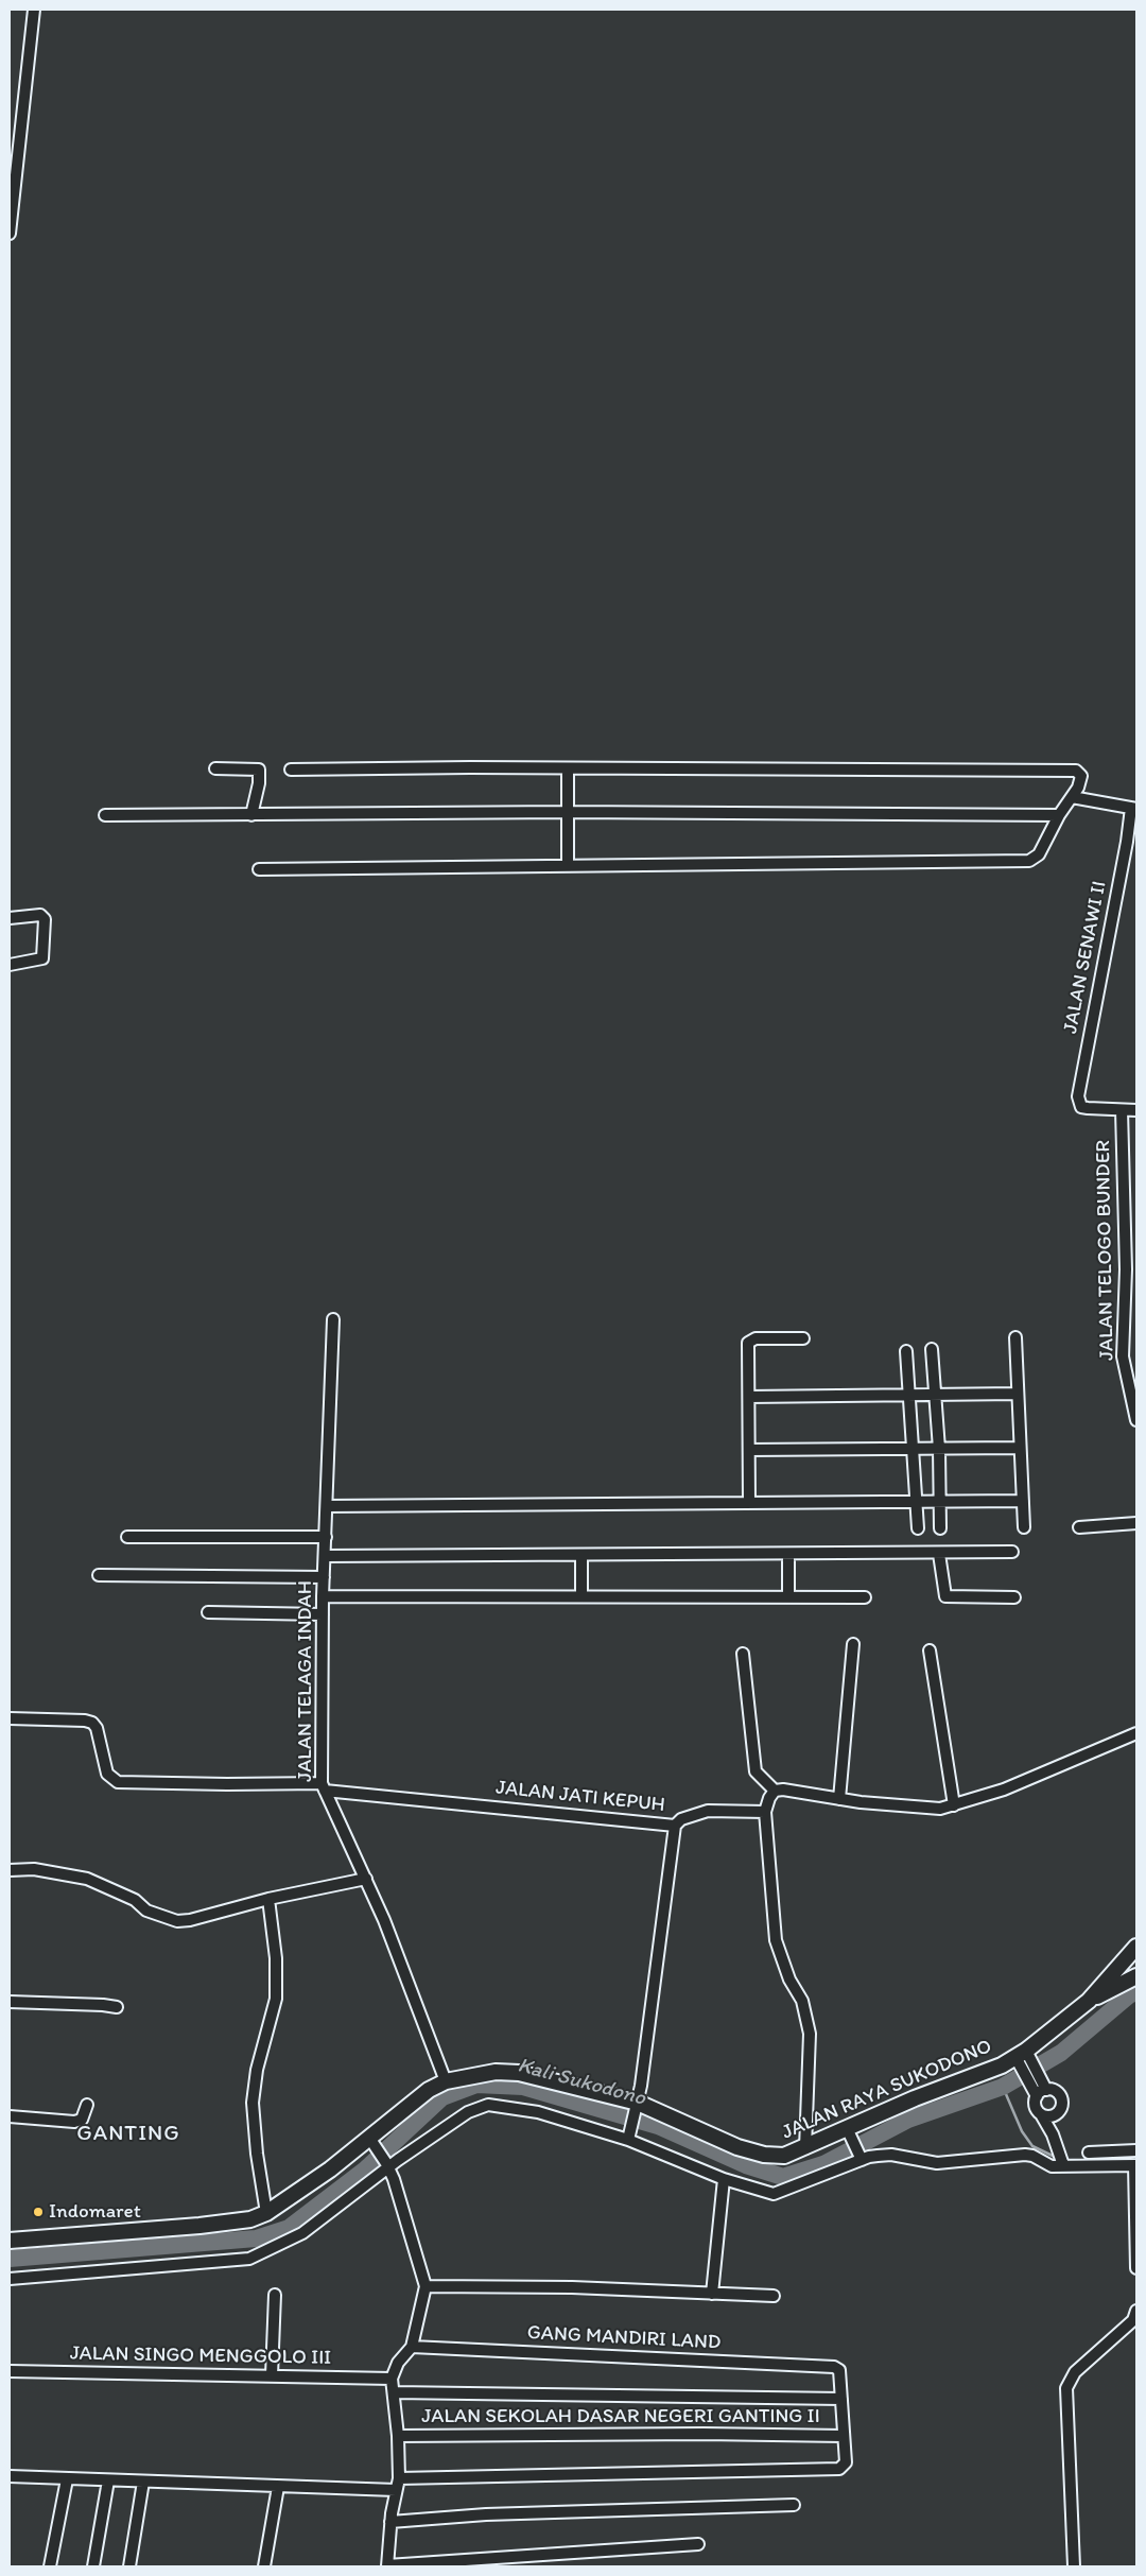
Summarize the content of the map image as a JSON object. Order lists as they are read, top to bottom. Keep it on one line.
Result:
{"streets":{"main road":["JALAN RAYA SUKODONO"],"street":["JALAN SENAWI II","JALAN TELOGO BUNDER","JALAN TELAGA INDAH","JALAN JATI KEPUH","GANG MANDIRI LAND","JALAN SINGO MENGGOLO III","JALAN SEKOLAH DASAR NEGERI GANTING II"]},"crossings":[["JALAN SENAWI II","JALAN TELOGO BUNDER"],["JALAN TELAGA INDAH","JALAN JATI KEPUH"],["JALAN TELAGA INDAH","JALAN RAYA SUKODONO"],["JALAN JATI KEPUH","JALAN RAYA SUKODONO"]],"districts":["GANTING"],"water":["Kali Sukodono"],"places":["Indomaret"]}
